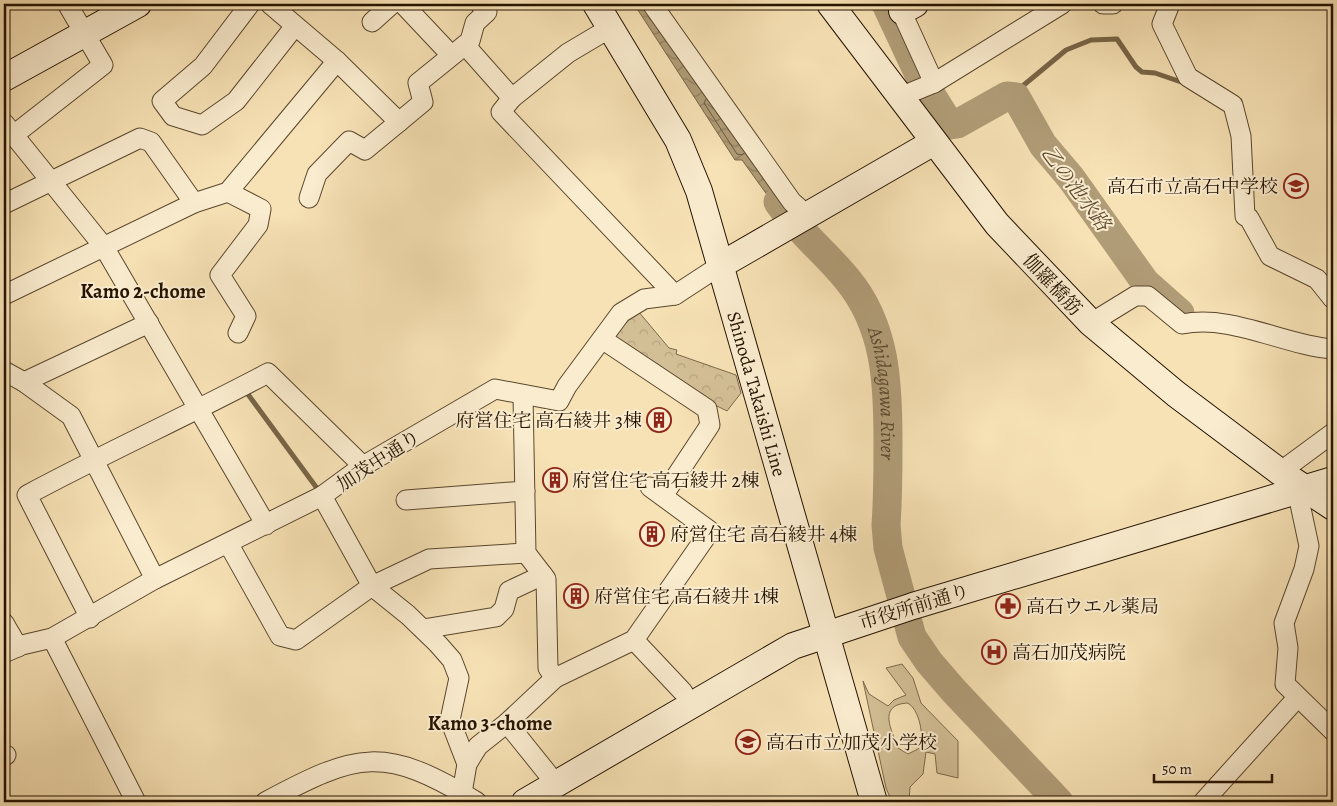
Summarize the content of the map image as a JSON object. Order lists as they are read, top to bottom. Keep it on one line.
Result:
{"streets":{"street":["伽羅橋筋","Shinoda Takaishi Line","加茂中通り","市役所前通り"]},"crossings":[["伽羅橋筋","市役所前通り"],["Shinoda Takaishi Line","加茂中通り"],["Shinoda Takaishi Line","市役所前通り"]],"districts":["Kamo 2-chome","Kamo 3-chome"],"water":["乙の池水路","Ashidagawa River"],"places":{"school or university":["高石市立高石中学校","高石市立加茂小学校"],"building":["府営住宅 高石綾井 3棟","府営住宅 高石綾井 2棟","府営住宅 高石綾井 4棟","府営住宅 高石綾井 1棟"],"pharmacy":["高石ウエル薬局"],"hospital":["高石加茂病院"]},"scale_bar":"50 m"}
